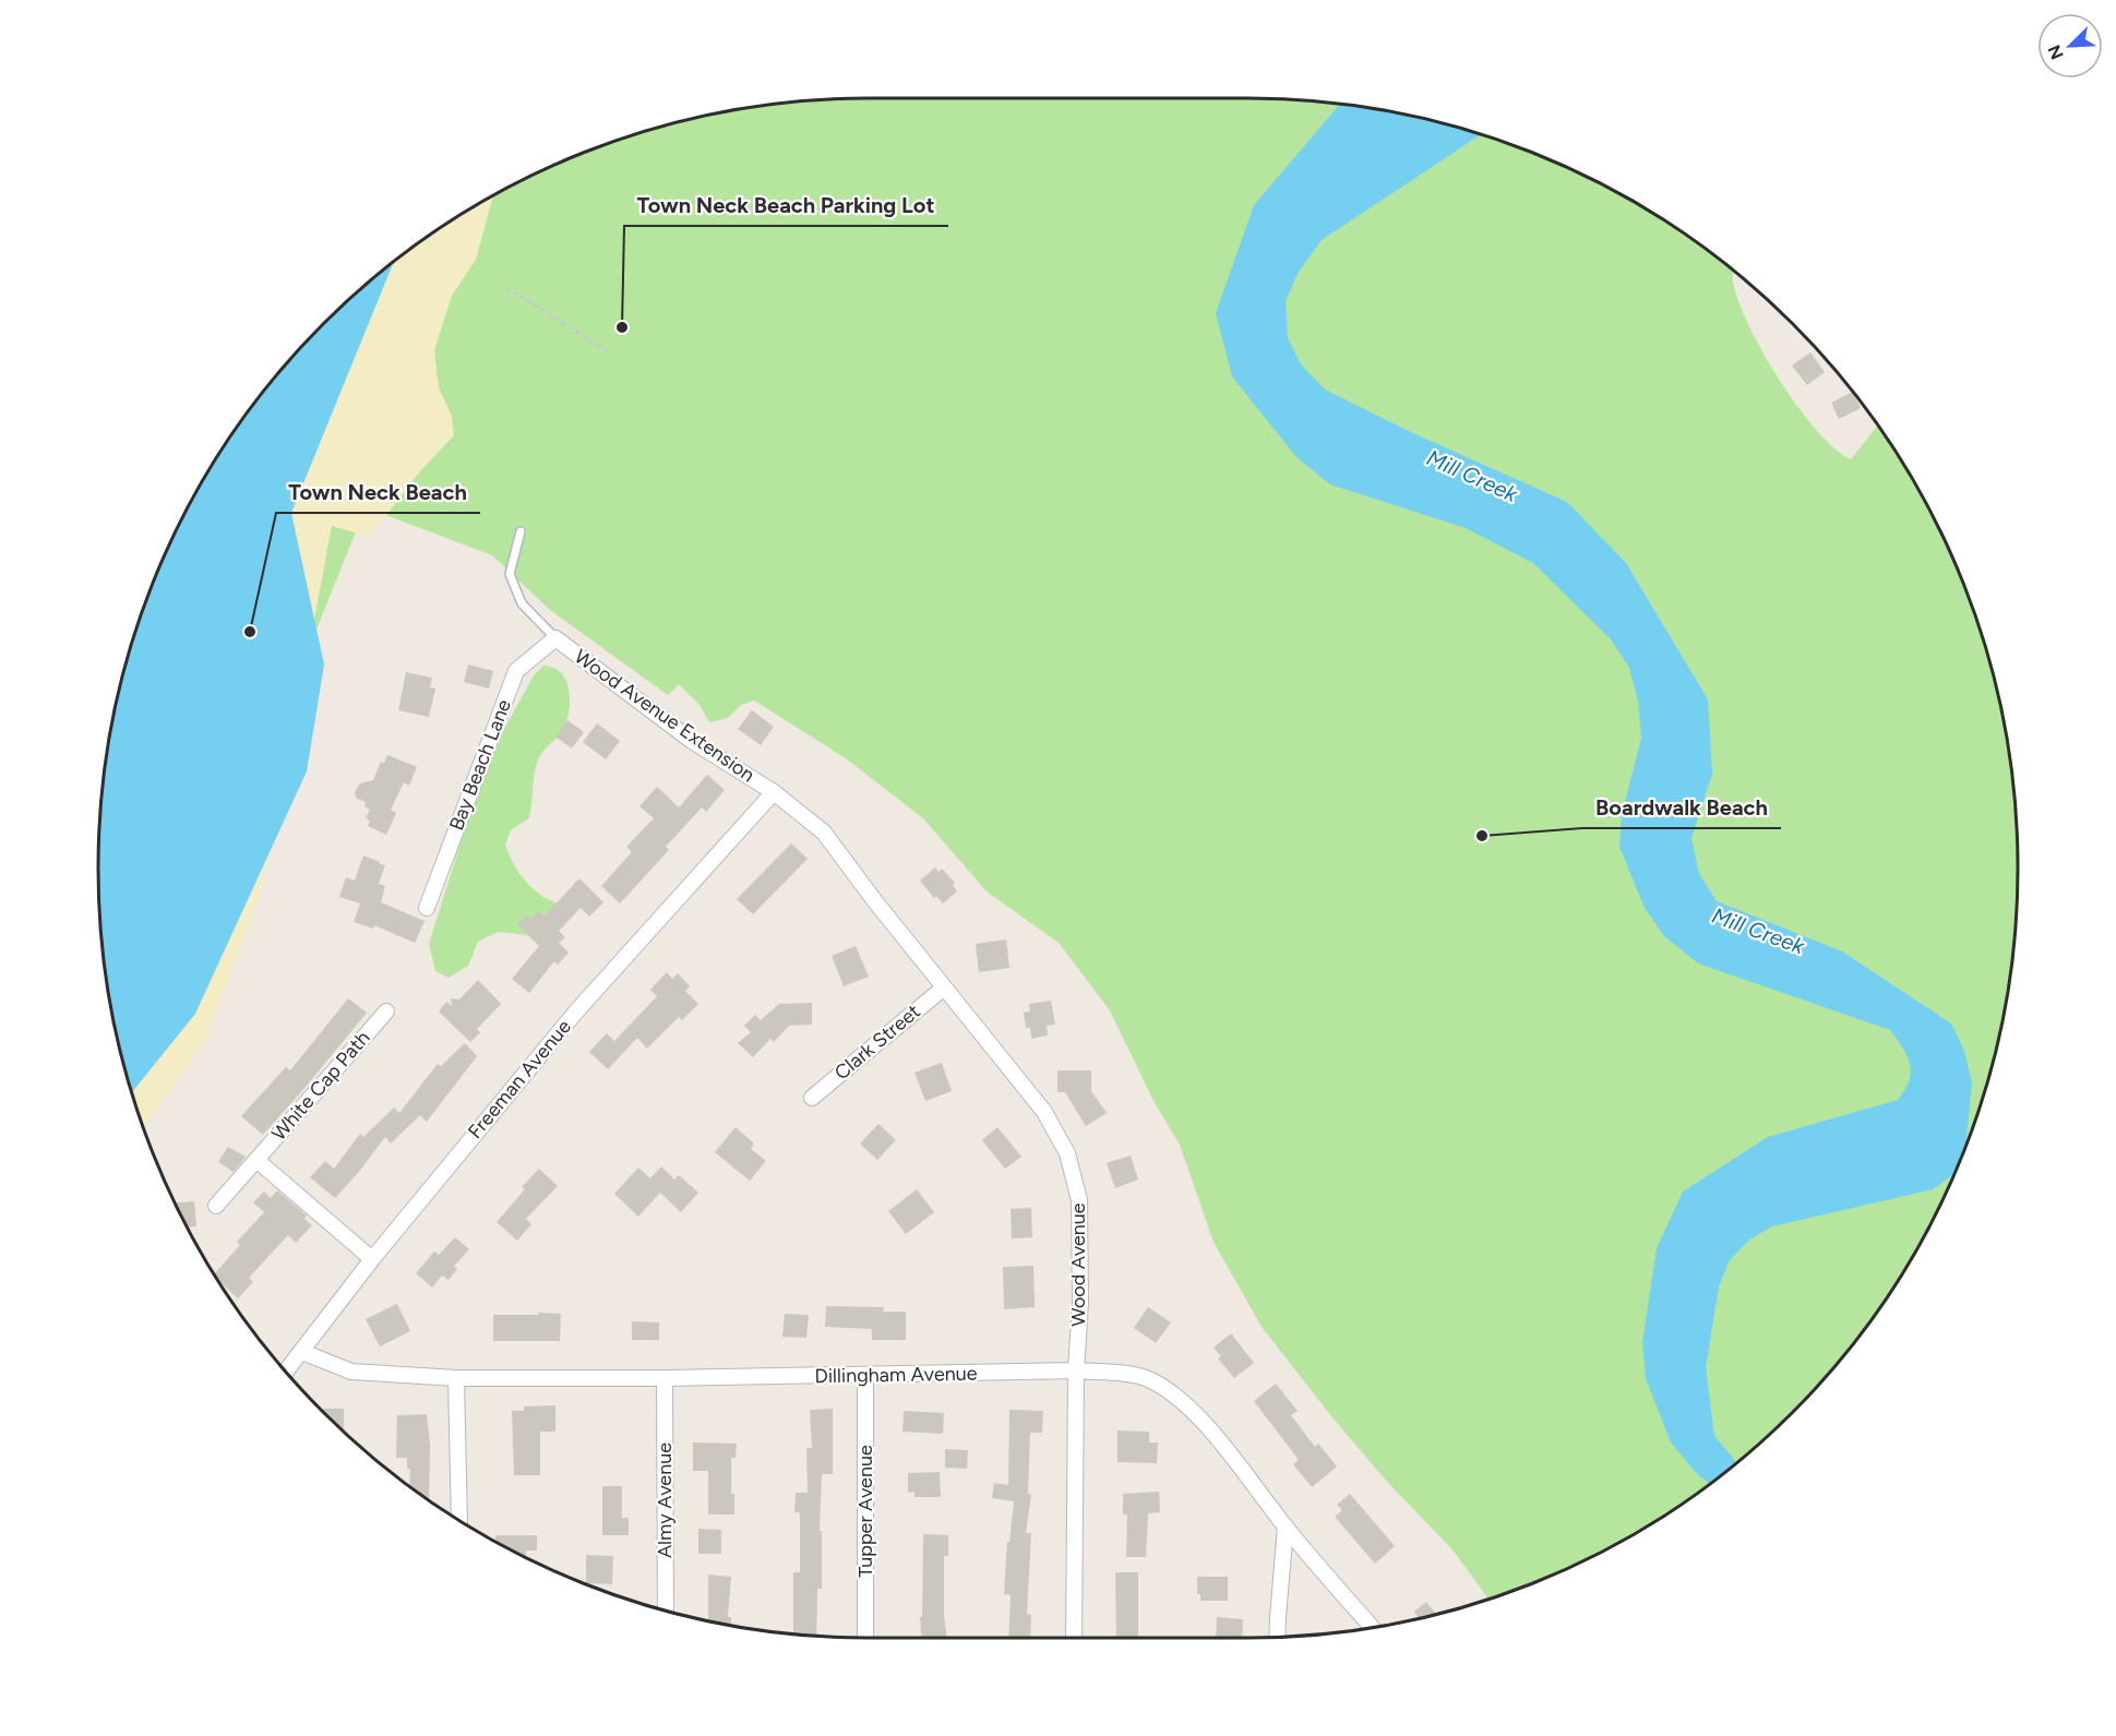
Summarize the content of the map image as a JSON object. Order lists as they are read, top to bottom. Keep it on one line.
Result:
{"streets":{"street":["Wood Avenue Extension","Bay Beach Lane","Clark Street","Freeman Avenue","White Cap Path","Wood Avenue","Dillingham Avenue","Almy Avenue","Tupper Avenue"]},"crossings":[["Wood Avenue Extension","Bay Beach Lane"],["Wood Avenue Extension","Freeman Avenue"],["Wood Avenue Extension","Wood Avenue"],["Clark Street","Wood Avenue"],["Freeman Avenue","White Cap Path"],["Freeman Avenue","Wood Avenue"],["Freeman Avenue","Dillingham Avenue"],["Wood Avenue","Dillingham Avenue"],["Dillingham Avenue","Almy Avenue"],["Dillingham Avenue","Tupper Avenue"]],"water":["Mill Creek"],"places":["Town Neck Beach Parking Lot","Town Neck Beach","Boardwalk Beach"],"north":"bottom left"}
